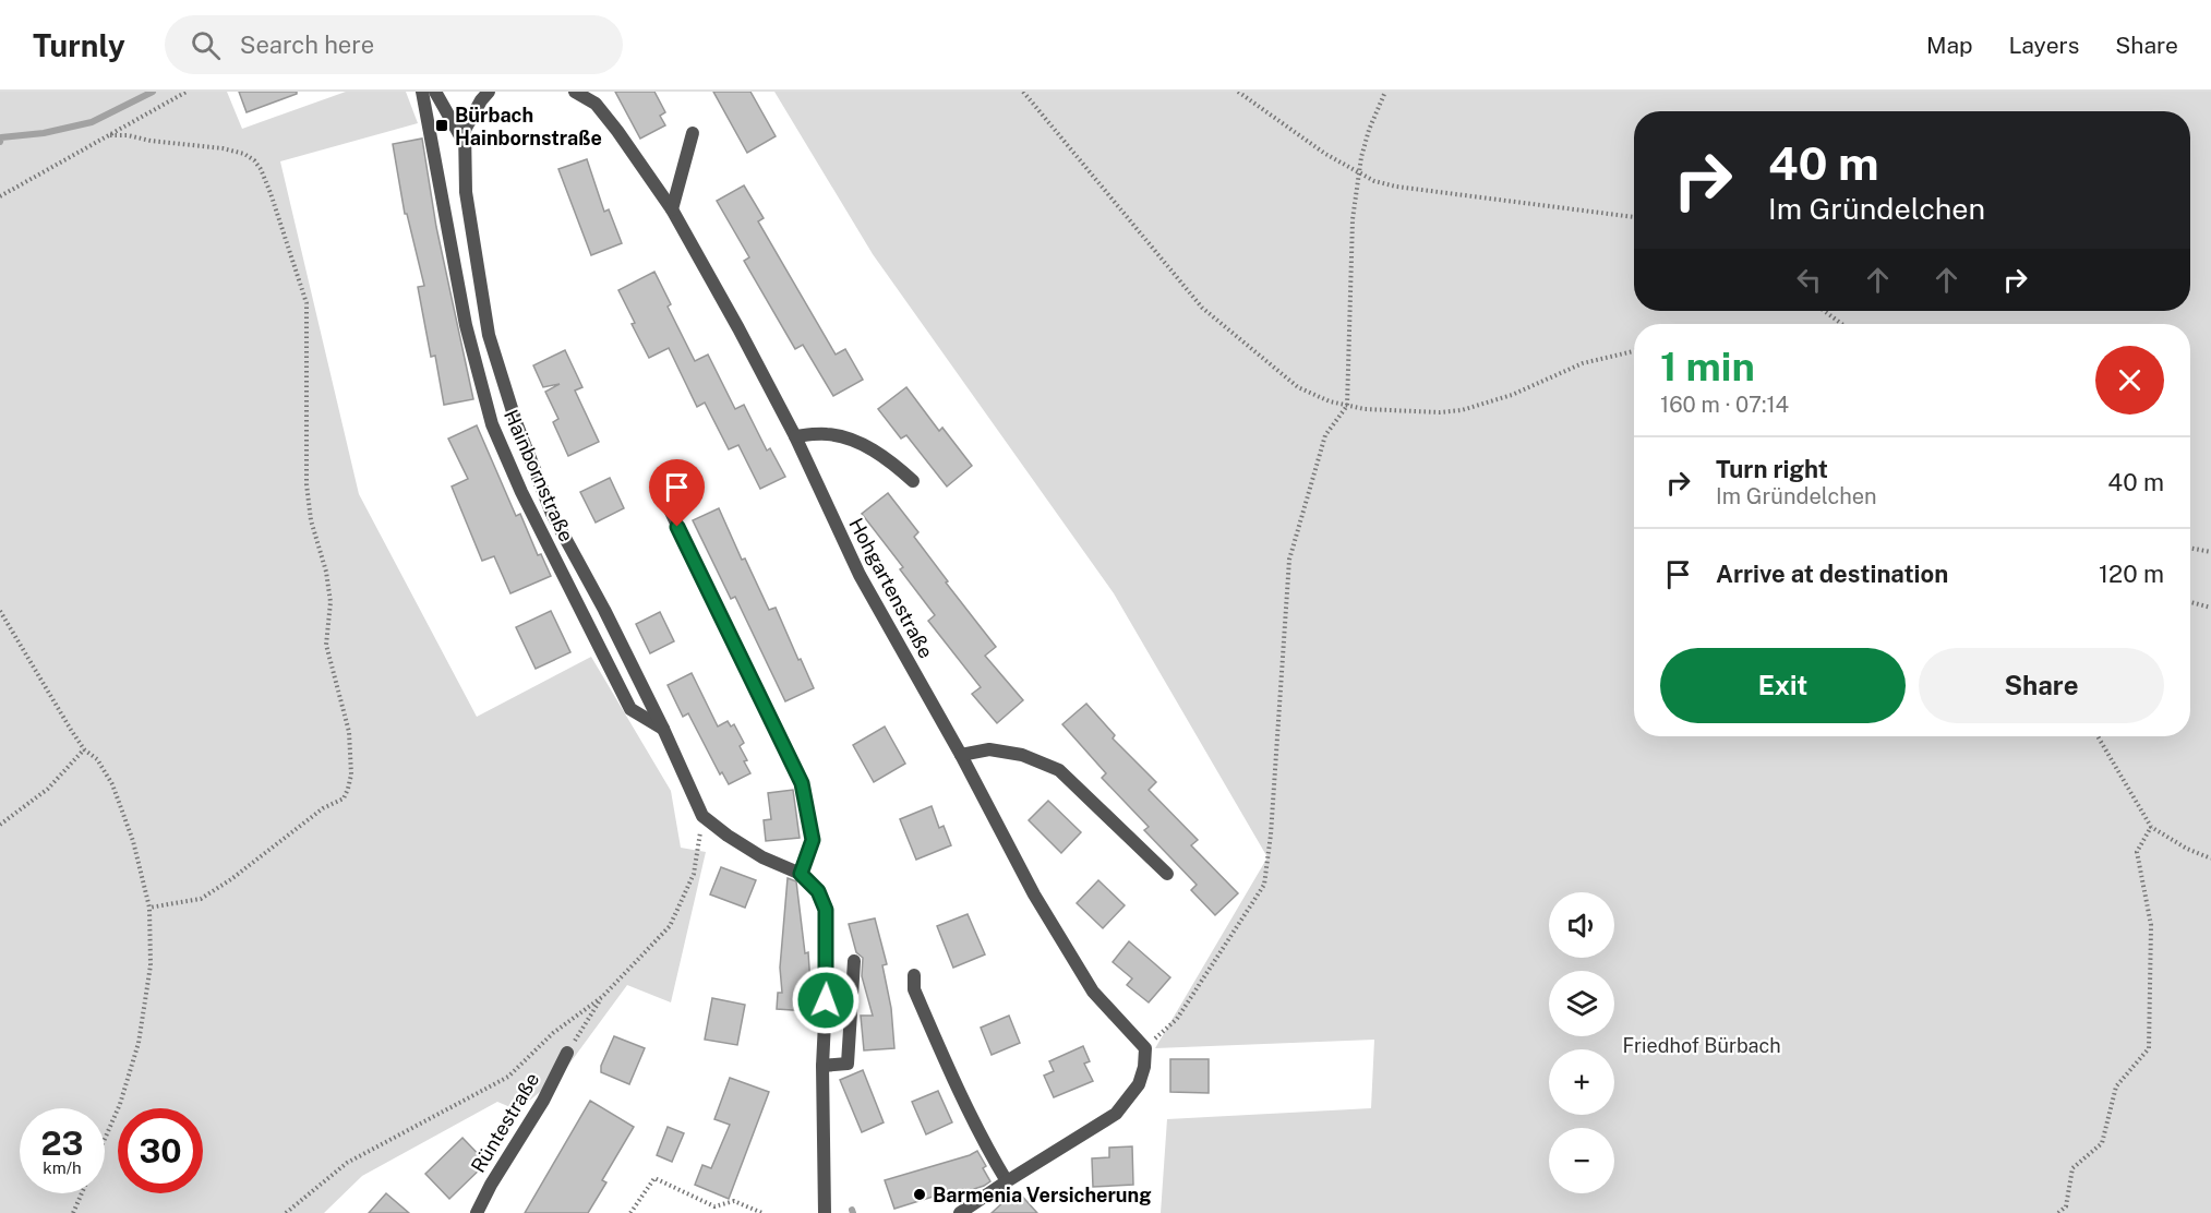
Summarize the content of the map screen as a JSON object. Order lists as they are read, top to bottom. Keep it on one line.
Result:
{"streets":{"street":["Hainbornstraße","Hohgartenstraße","Rüntestraße"]},"parks":["Friedhof Bürbach"],"places":{"transit":["Bürbach Hainbornstraße"],"other":["Barmenia Versicherung"]},"page":{"header":"Turnly","search":"Search here","nav":["Map","Layers","Share"],"turn":["40 m","Im Gründelchen"],"heading":["1 min","160 m · 07:14"],"list":[{"name":"Turn right","note":"Im Gründelchen","value":"40 m"},{"name":"Arrive at destination","value":"120 m"}],"buttons":["Exit","Share"],"map_buttons":["+","−"],"speed":"23 km/h","limit":"30"}}
